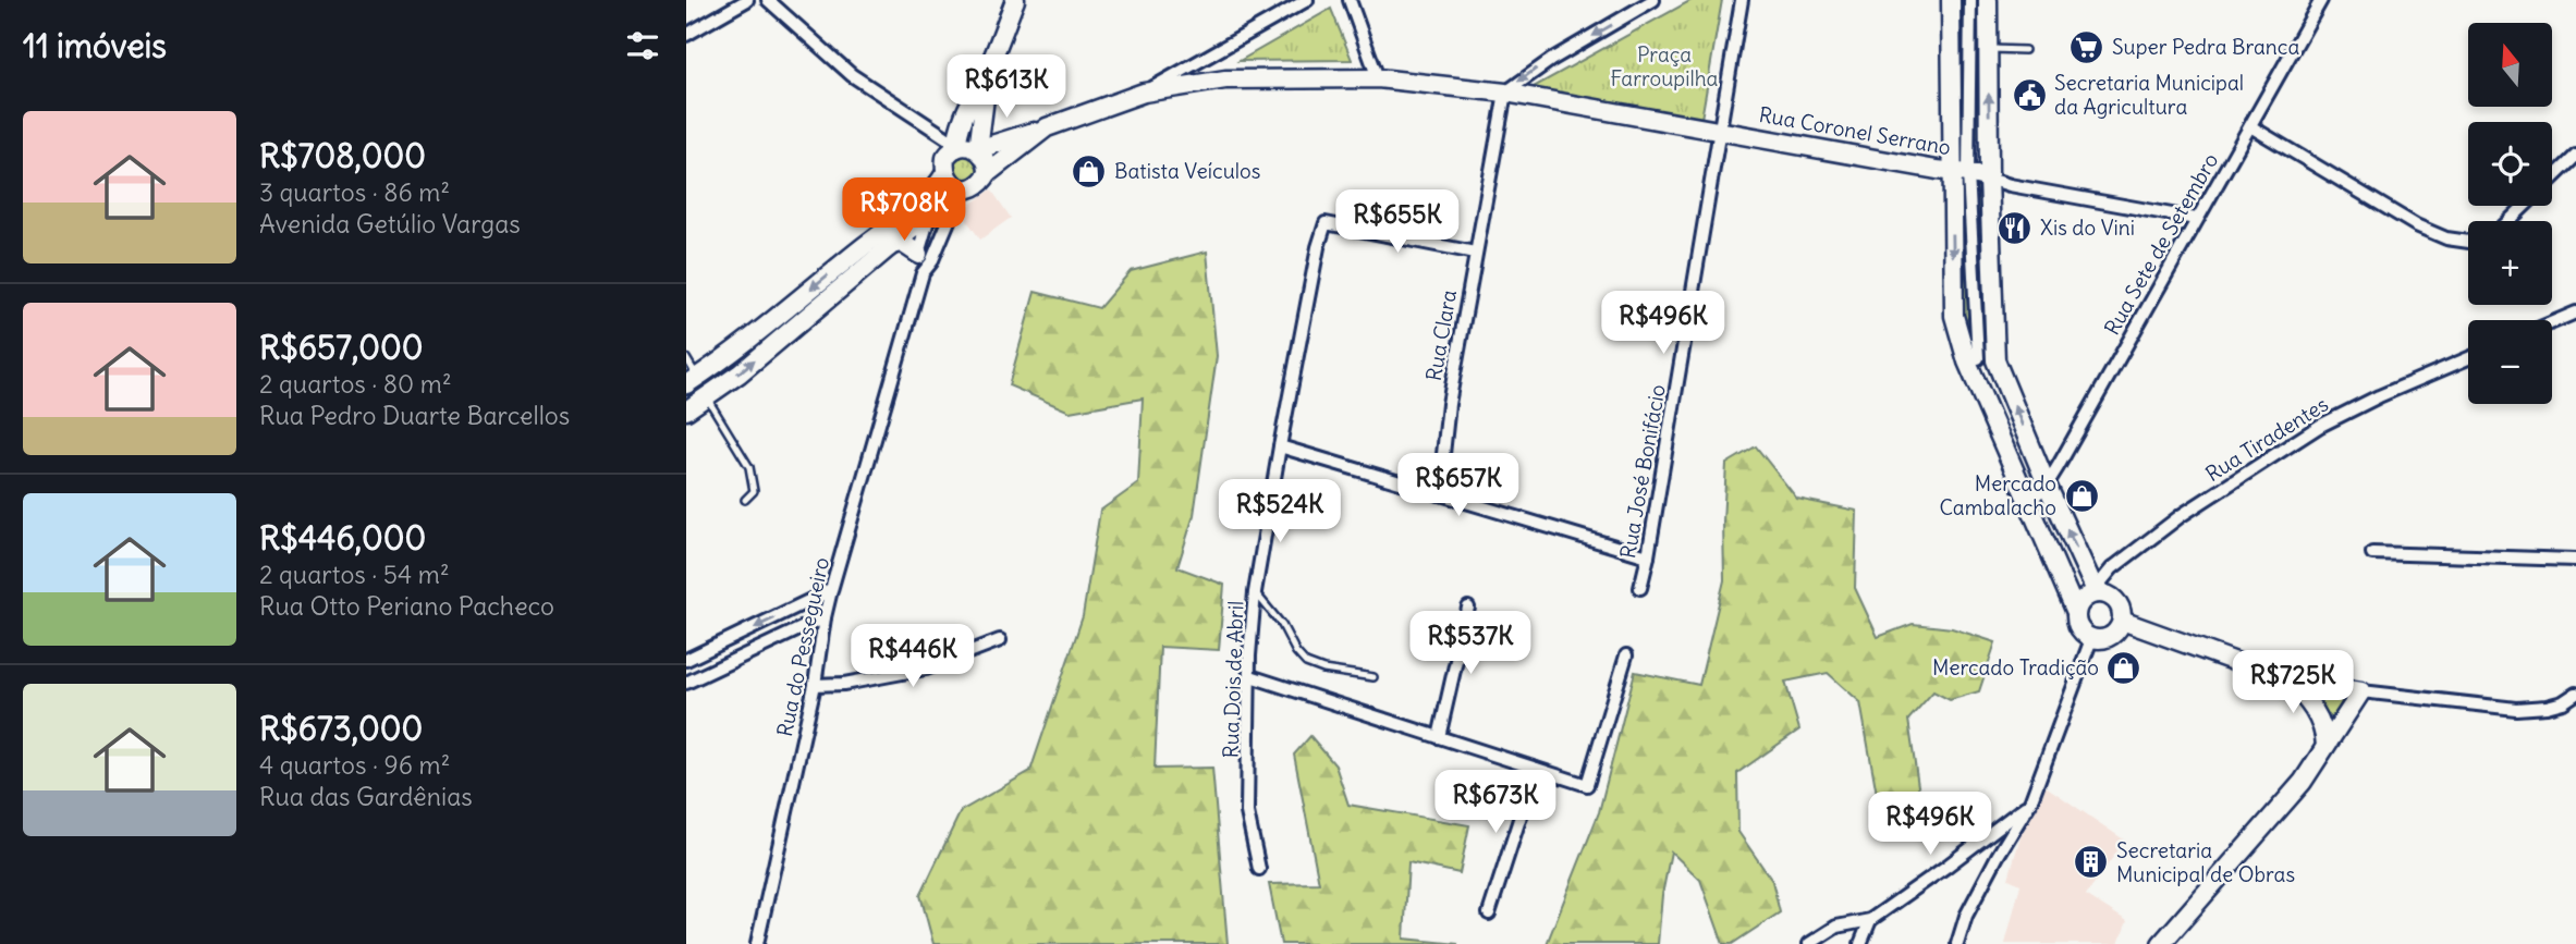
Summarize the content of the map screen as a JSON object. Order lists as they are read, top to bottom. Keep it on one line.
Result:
{"streets":{"main road":["Rua Coronel Serrano"],"street":["Rua Sete de Setembro","Rua Clara","Rua Tiradentes","Rua José Bonifácio","Rua do Pessegueiro","Rua Dois de Abril"]},"crossings":[["Rua Coronel Serrano","Rua Sete de Setembro"],["Rua Coronel Serrano","Rua Clara"],["Rua Coronel Serrano","Rua José Bonifácio"],["Rua Coronel Serrano","Rua do Pessegueiro"],["Rua Clara","Rua Dois de Abril"]],"parks":["Praça Farroupilha"],"places":{"supermarket":["Super Pedra Branca"],"public building":["Secretaria Municipal da Agricultura"],"shop":["Batista Veículos","Mercado Cambalacho","Mercado Tradição"],"restaurant":["Xis do Vini"],"building":["Secretaria Municipal de Obras"]},"north":"top","page":{"heading":"11 imóveis","map_buttons":["+","−"],"price":["R$613K","R$708K","R$655K","R$496K","R$657K","R$524K","R$537K","R$446K","R$725K","R$673K","R$496K"],"list":[{"name":"R$708,000","note":"3 quartos · 86 m² · Avenida Getúlio Vargas"},{"name":"R$657,000","note":"2 quartos · 80 m² · Rua Pedro Duarte Barcellos"},{"name":"R$446,000","note":"2 quartos · 54 m² · Rua Otto Periano Pacheco"},{"name":"R$673,000","note":"4 quartos · 96 m² · Rua das Gardênias"}]}}
